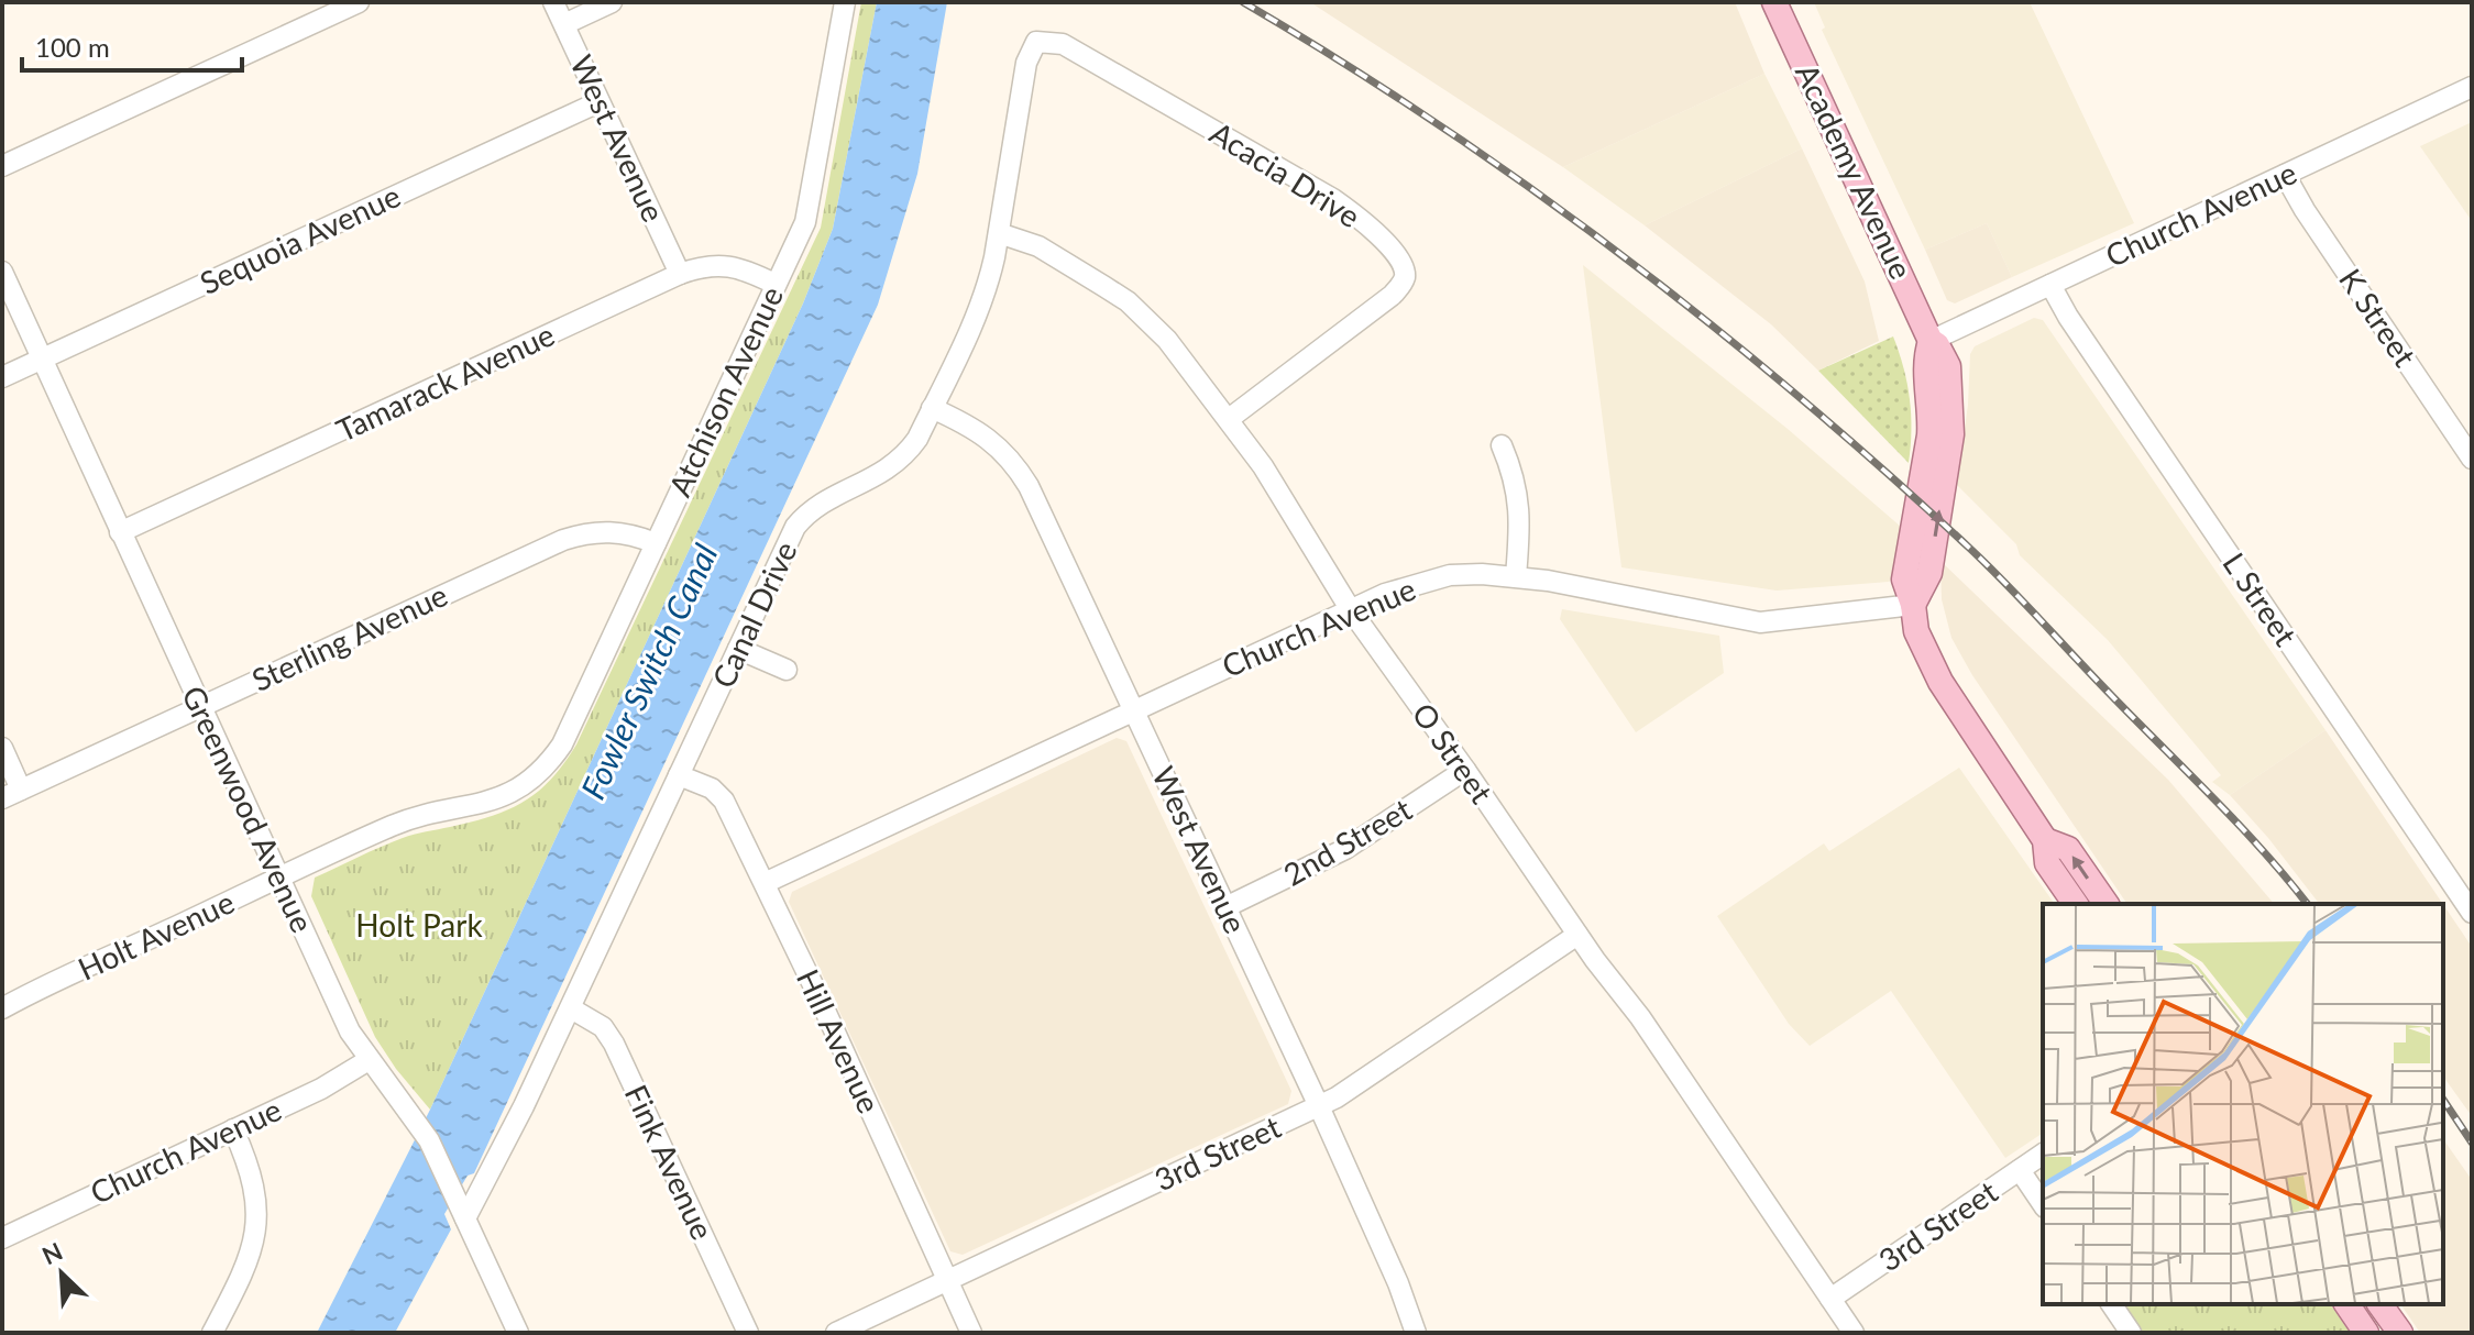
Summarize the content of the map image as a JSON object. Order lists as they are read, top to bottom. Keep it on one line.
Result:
{"streets":{"main road":["Academy Avenue"],"street":["West Avenue","Acacia Drive","Church Avenue","Sequoia Avenue","K Street","Tamarack Avenue","Atchison Avenue","L Street","Canal Drive","Sterling Avenue","O Street","Greenwood Avenue","2nd Street","Holt Avenue","Hill Avenue","3rd Street","Fink Avenue"]},"crossings":[["West Avenue","Church Avenue"],["West Avenue","Sequoia Avenue"],["West Avenue","Tamarack Avenue"],["West Avenue","Canal Drive"],["West Avenue","2nd Street"],["West Avenue","3rd Street"],["Academy Avenue","Church Avenue"],["Acacia Drive","Canal Drive"],["Acacia Drive","O Street"],["Church Avenue","K Street"],["Church Avenue","L Street"],["Church Avenue","O Street"],["Church Avenue","Greenwood Avenue"],["Church Avenue","Hill Avenue"],["Sequoia Avenue","Greenwood Avenue"],["Tamarack Avenue","Atchison Avenue"],["Tamarack Avenue","Greenwood Avenue"],["Atchison Avenue","Sterling Avenue"],["Atchison Avenue","Holt Avenue"],["Canal Drive","O Street"],["Canal Drive","Greenwood Avenue"],["Canal Drive","Hill Avenue"],["Canal Drive","Fink Avenue"],["Sterling Avenue","Greenwood Avenue"],["O Street","2nd Street"],["O Street","3rd Street"],["Greenwood Avenue","Holt Avenue"],["Hill Avenue","3rd Street"]],"water":["Fowler Switch Canal"],"parks":["Holt Park"],"scale_bar":"100 m","north":"top left"}
